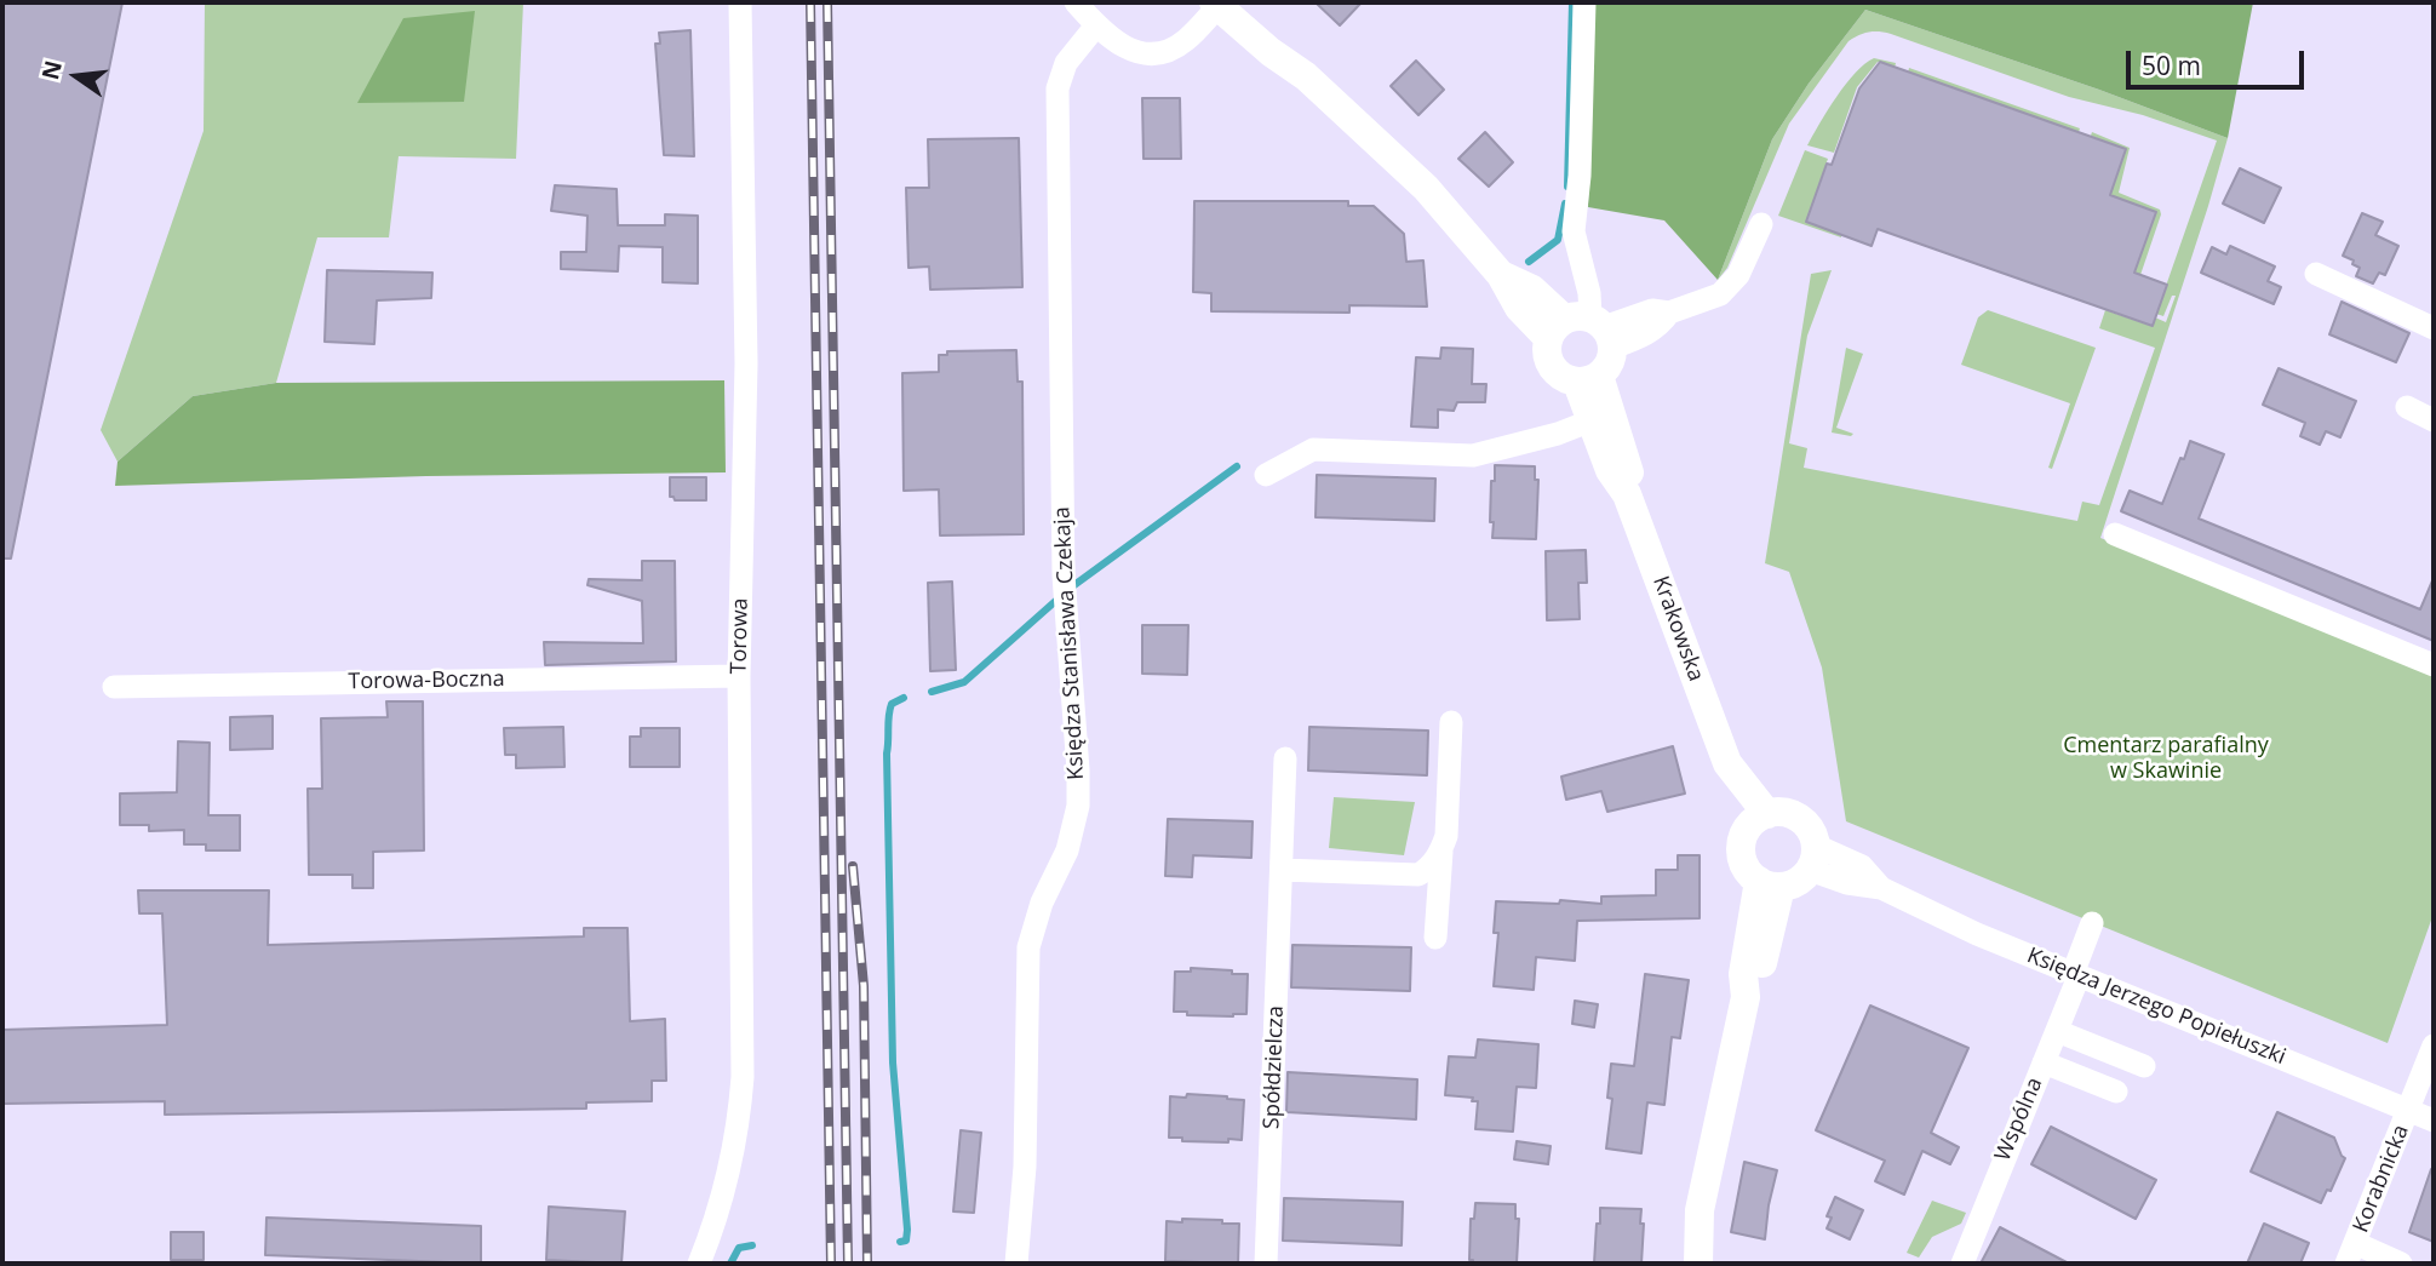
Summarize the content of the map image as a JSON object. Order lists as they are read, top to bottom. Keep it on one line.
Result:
{"streets":{"main road":["Krakowska"],"street":["Torowa","Księdza Stanisława Czekaja","Torowa-Boczna","Księdza Jerzego Popiełuszki","Spółdzielcza","Wspólna","Korabnicka"]},"crossings":[["Krakowska","Księdza Jerzego Popiełuszki"],["Torowa","Torowa-Boczna"],["Księdza Jerzego Popiełuszki","Wspólna"],["Księdza Jerzego Popiełuszki","Korabnicka"]],"parks":["Cmentarz parafialny w Skawinie"],"scale_bar":"50 m","north":"left"}
